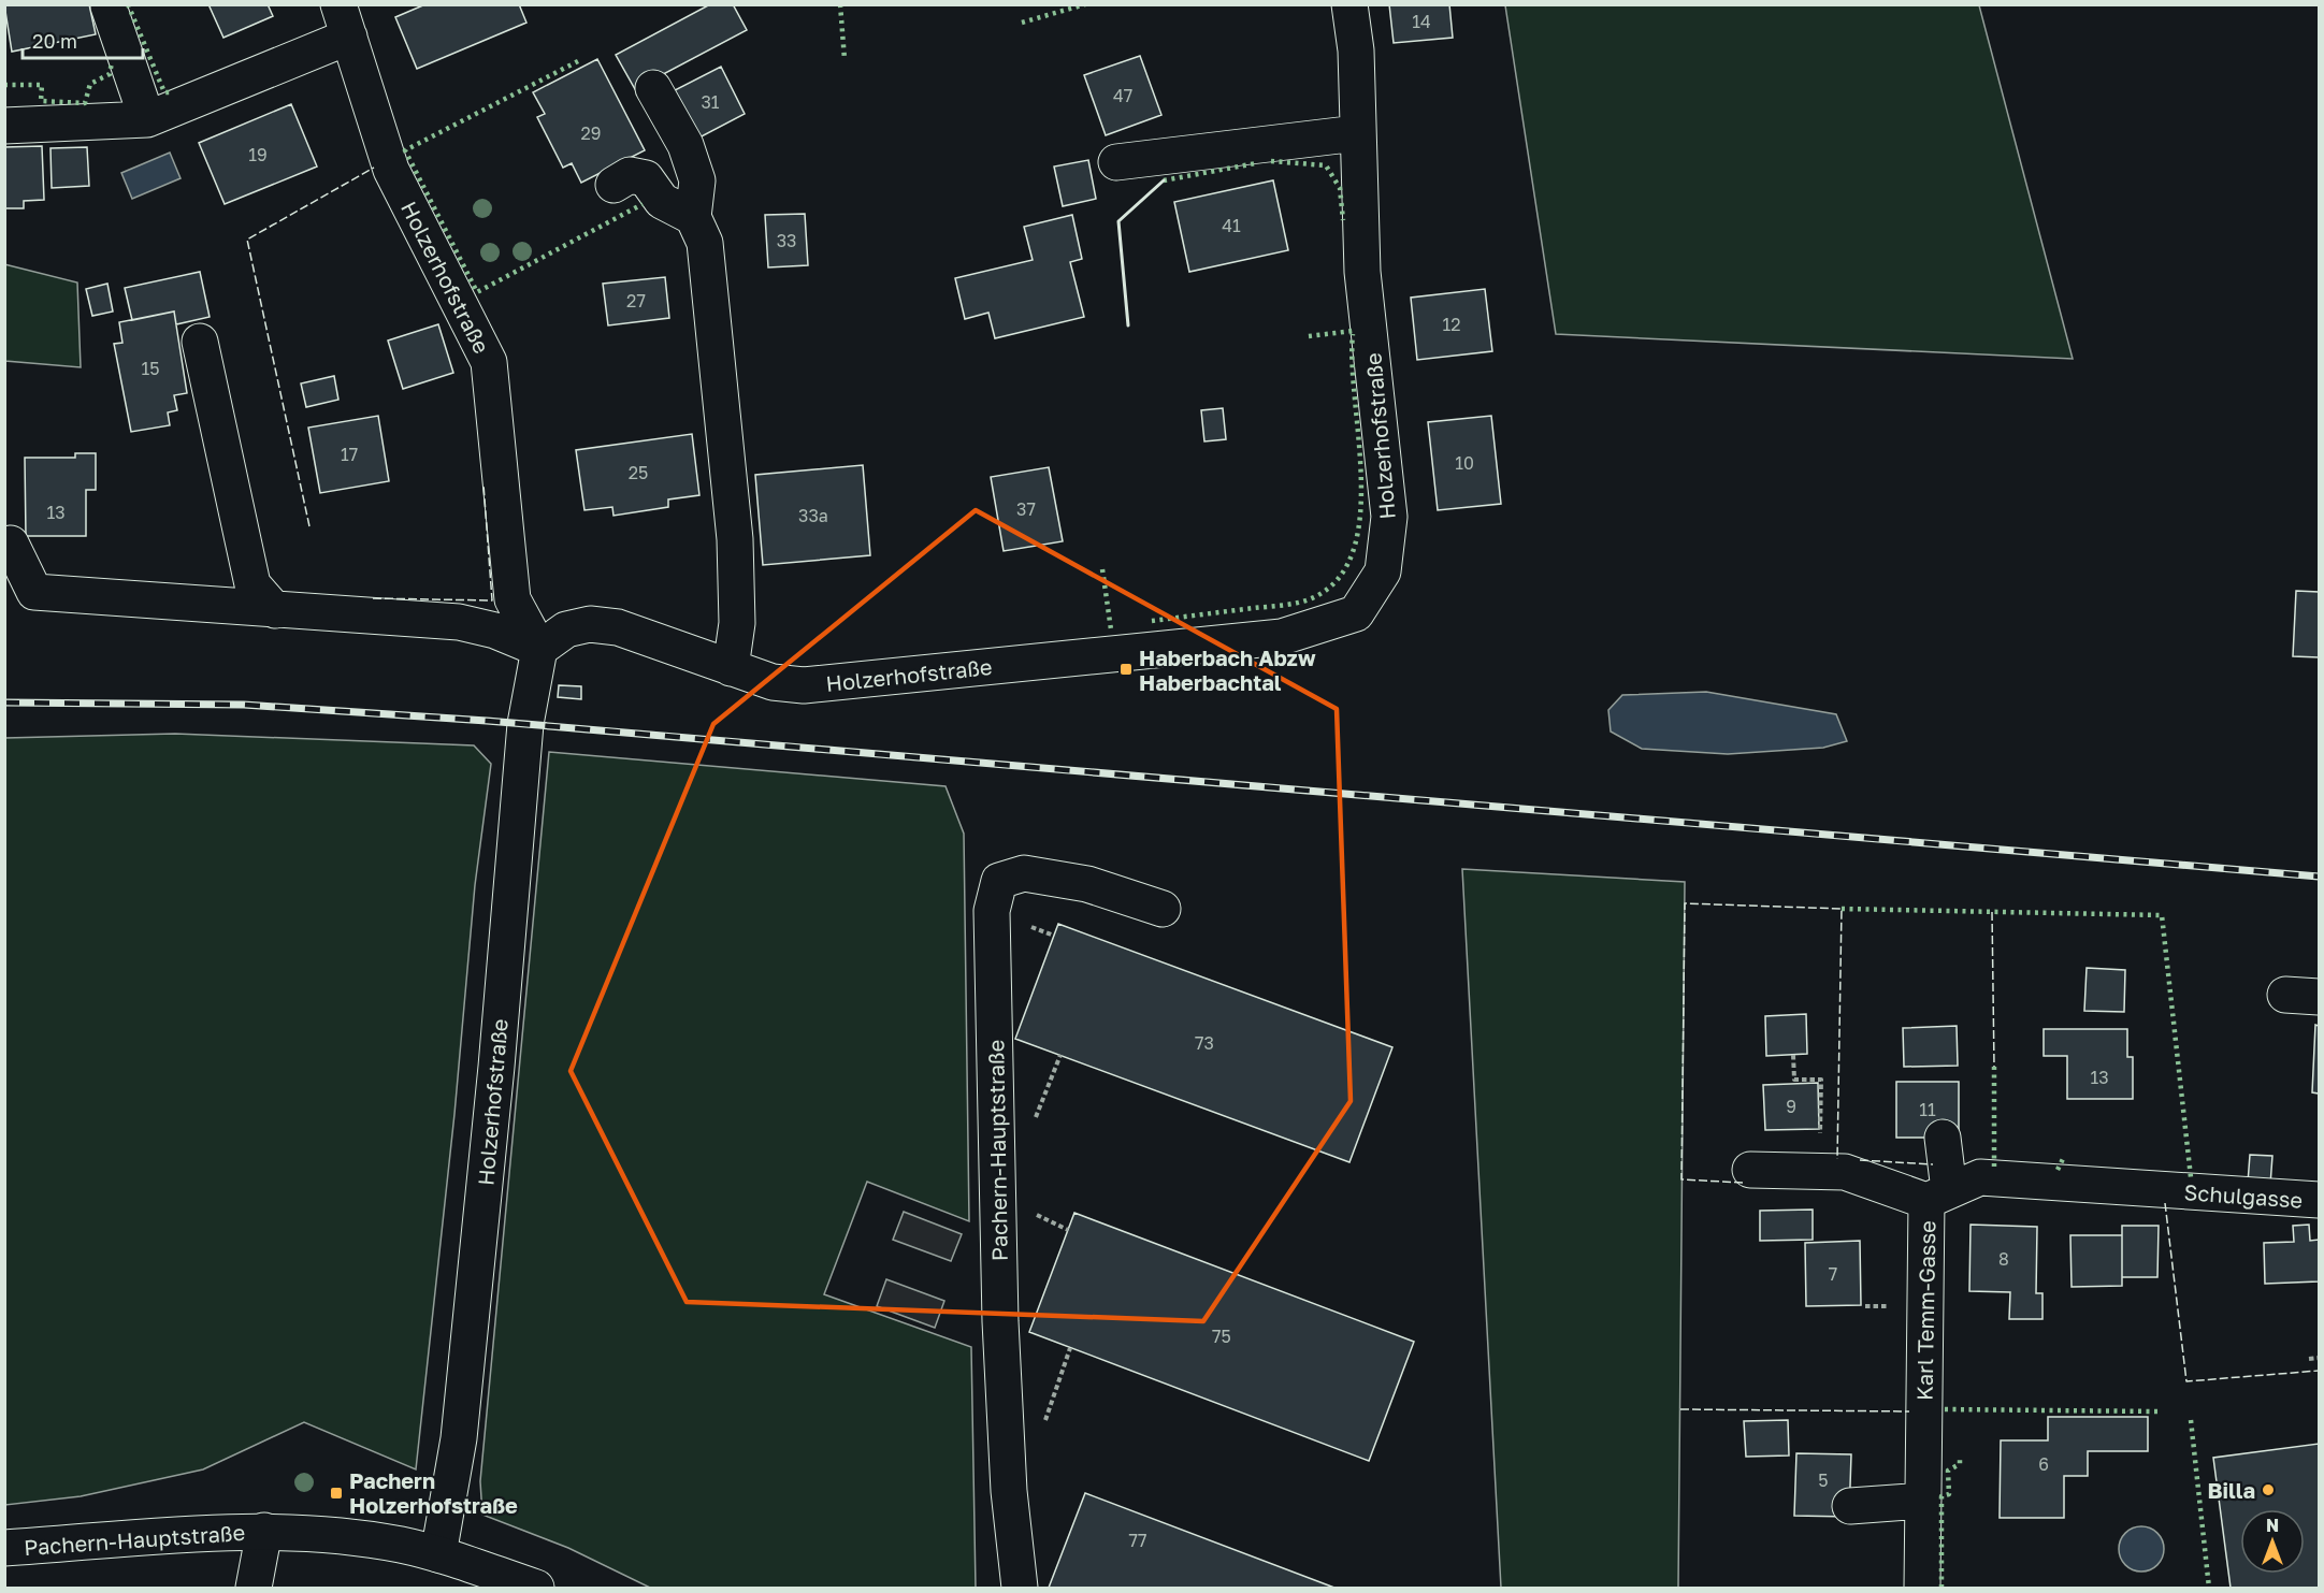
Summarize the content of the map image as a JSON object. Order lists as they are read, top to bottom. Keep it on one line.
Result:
{"streets":{"street":["Holzerhofstraße","Pachern-Hauptstraße","Schulgasse","Karl Temm-Gasse"]},"crossings":[["Holzerhofstraße","Pachern-Hauptstraße"],["Schulgasse","Karl Temm-Gasse"]],"places":{"transit":["Haberbach Abzw Haberbachtal","Pachern Holzerhofstraße"],"other":["Billa"]},"house_numbers":["14","47","31","29","19","41","33","27","12","15","17","10","25","37","13","33a","73","13","9","11","8","7","75","6","5","77"],"scale_bar":"20 m","north":"top"}
